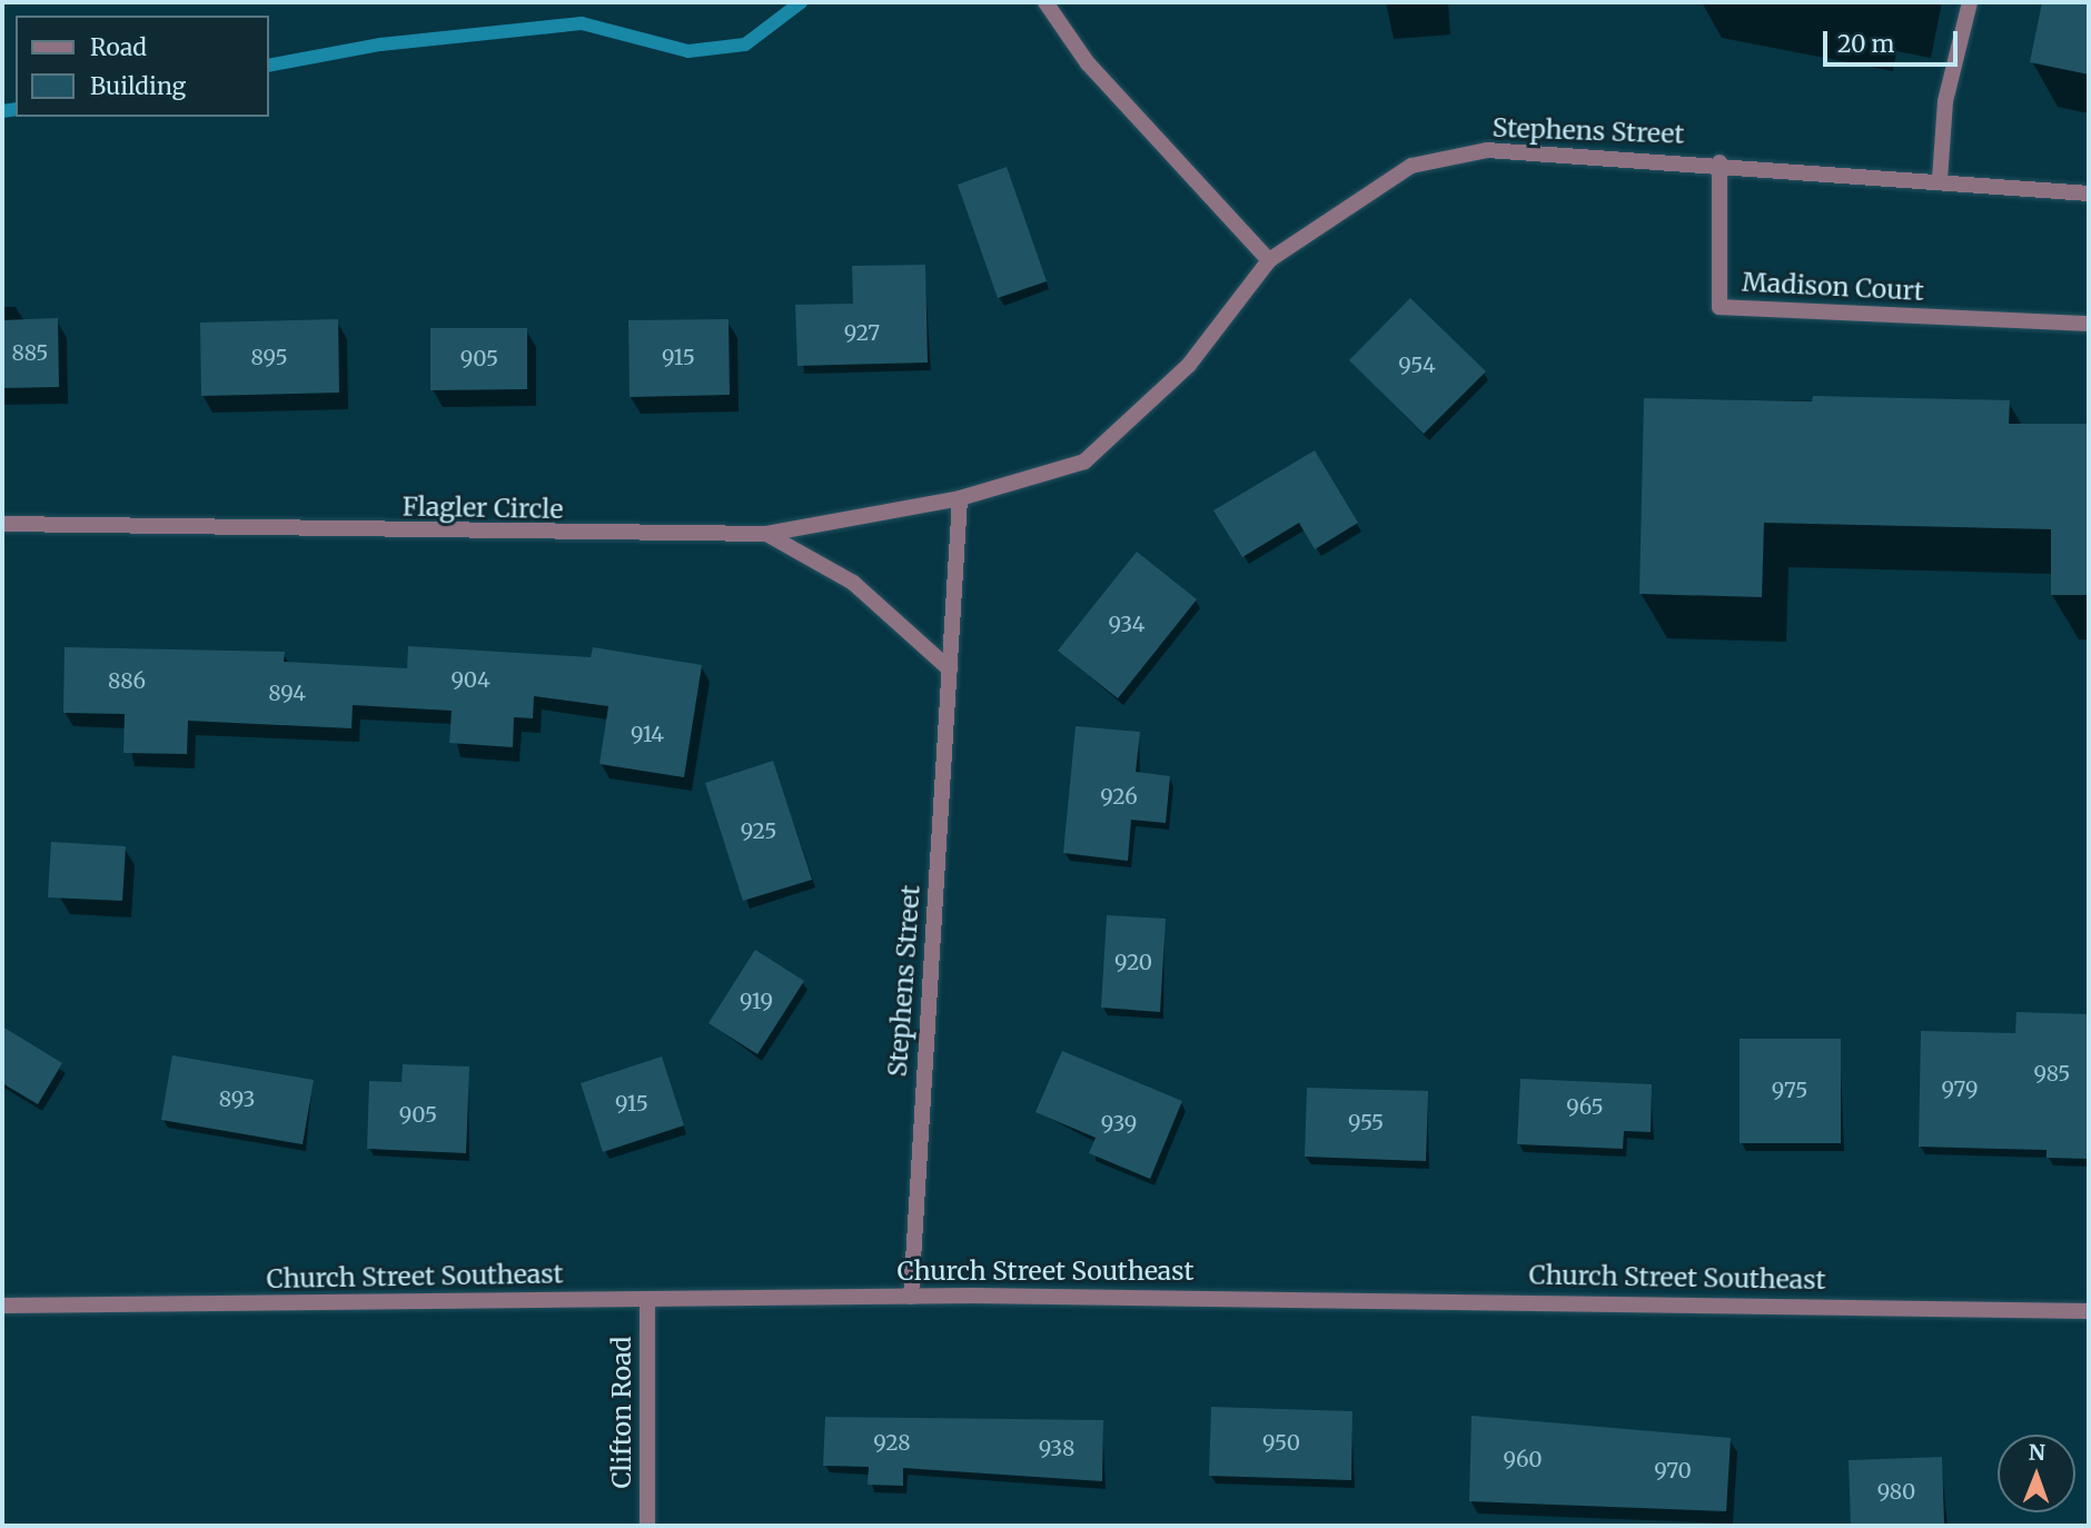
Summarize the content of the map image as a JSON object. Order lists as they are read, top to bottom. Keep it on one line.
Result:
{"streets":{"street":["Stephens Street","Madison Court","Flagler Circle","Church Street Southeast","Clifton Road"]},"crossings":[["Stephens Street","Madison Court"],["Stephens Street","Flagler Circle"],["Stephens Street","Church Street Southeast"],["Church Street Southeast","Clifton Road"]],"house_numbers":["927","885","895","915","905","954","934","904","886","894","914","926","925","920","919","985","979","975","893","915","965","905","955","939","928","950","938","960","970","980"],"legend":["Road","Building"],"scale_bar":"20 m","north":"top"}
